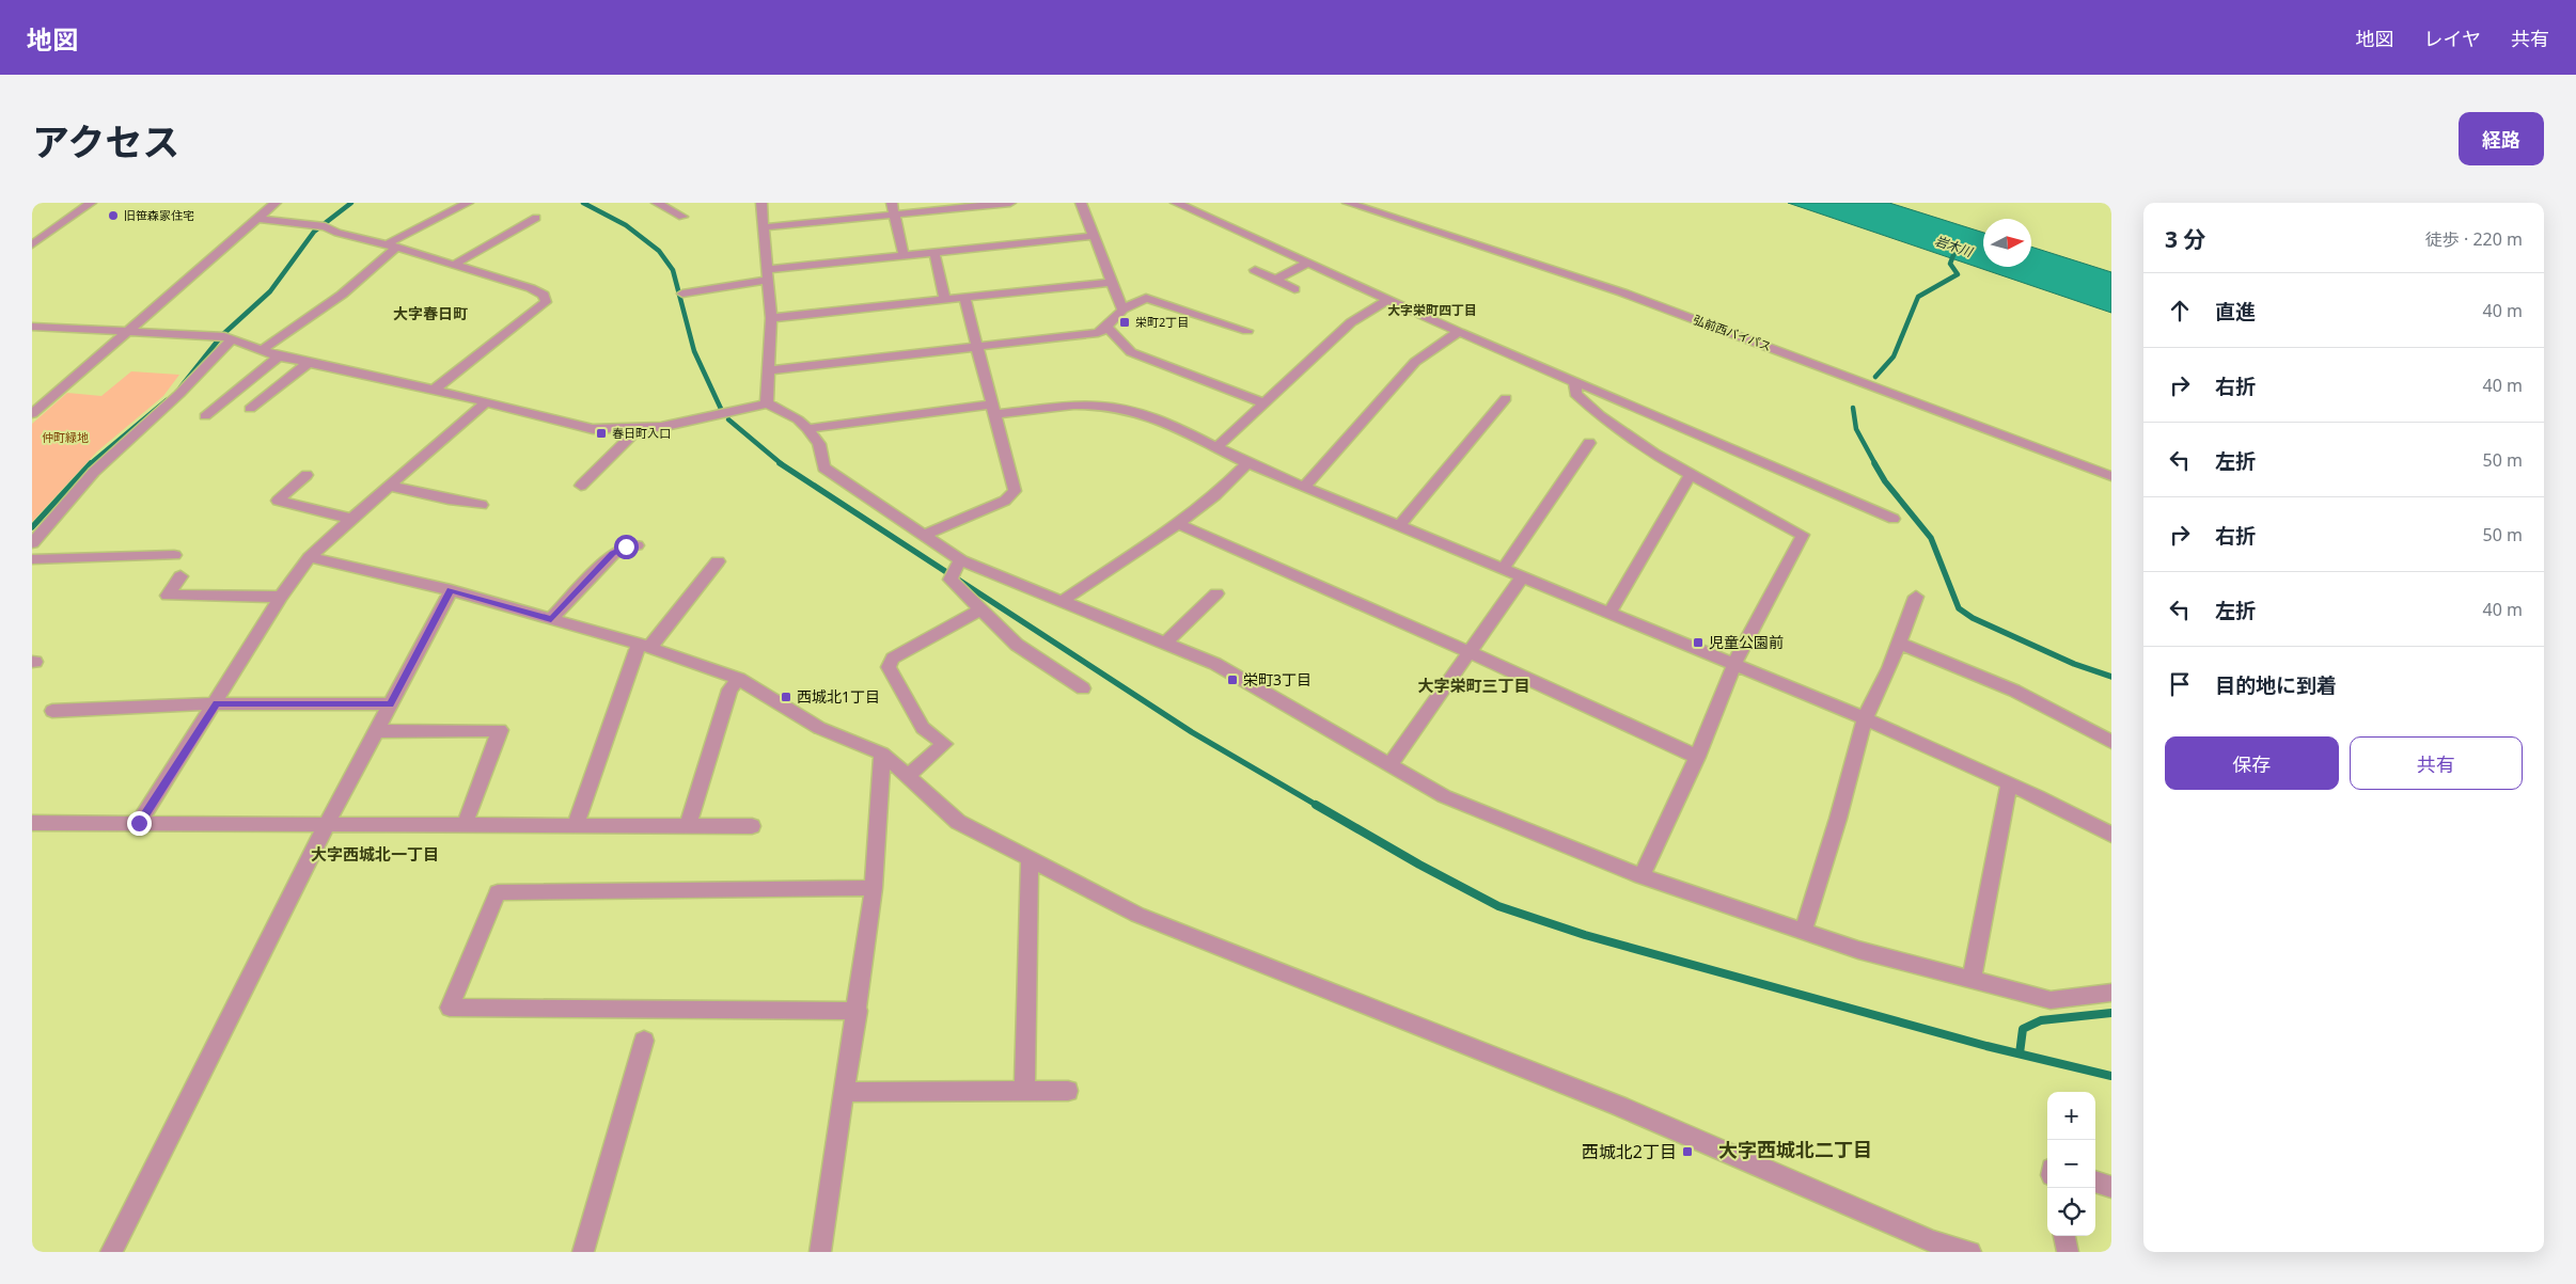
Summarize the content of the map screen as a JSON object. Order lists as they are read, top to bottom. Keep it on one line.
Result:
{"streets":{"street":["弘前西バイパス"]},"districts":["大字栄町四丁目","大字春日町","大字栄町三丁目","大字西城北一丁目","大字西城北二丁目"],"water":["岩木川"],"parks":["仲町緑地"],"places":{"other":["旧笹森家住宅"],"transit":["栄町2丁目","春日町入口","児童公園前","栄町3丁目","西城北1丁目","西城北2丁目"]},"north":"right","page":{"header":"地図","nav":["地図","レイヤ","共有"],"title":"アクセス","buttons":["経路",["保存","共有"]],"heading":["3 分","徒歩 · 220 m"],"list":[["直進","40 m"],["右折","40 m"],["左折","50 m"],["右折","50 m"],["左折","40 m"],"目的地に到着"],"map_buttons":["+","−"]}}
